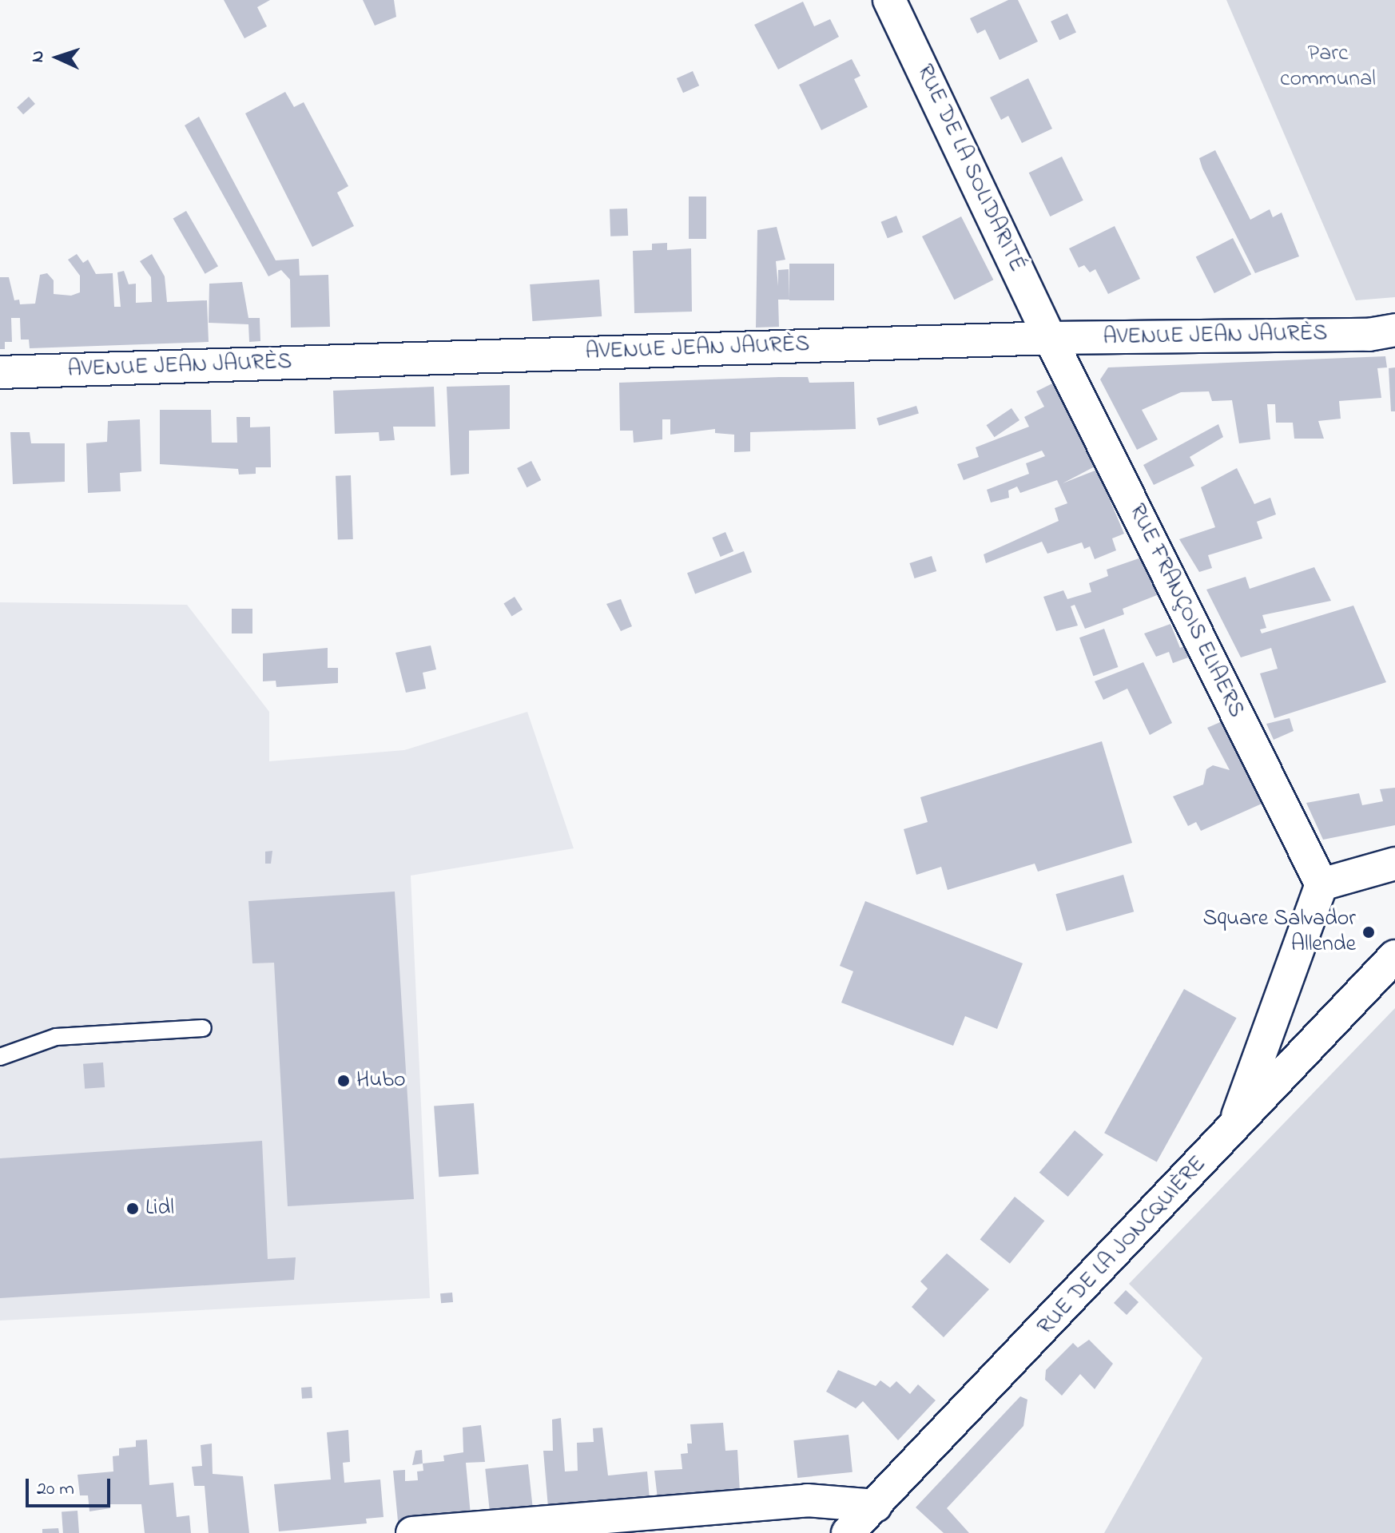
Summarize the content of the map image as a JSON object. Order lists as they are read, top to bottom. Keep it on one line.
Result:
{"streets":{"street":["RUE DE LA SOLIDARITÉ","AVENUE JEAN JAURÈS","RUE FRANÇOIS ELIAERS","RUE DE LA JONCQUIÈRE"]},"crossings":[["RUE DE LA SOLIDARITÉ","AVENUE JEAN JAURÈS"],["RUE DE LA SOLIDARITÉ","RUE FRANÇOIS ELIAERS"],["AVENUE JEAN JAURÈS","RUE FRANÇOIS ELIAERS"]],"parks":["Parc communal"],"places":["Square Salvador Allende","Hubo","Lidl"],"scale_bar":"20 m","north":"left"}
